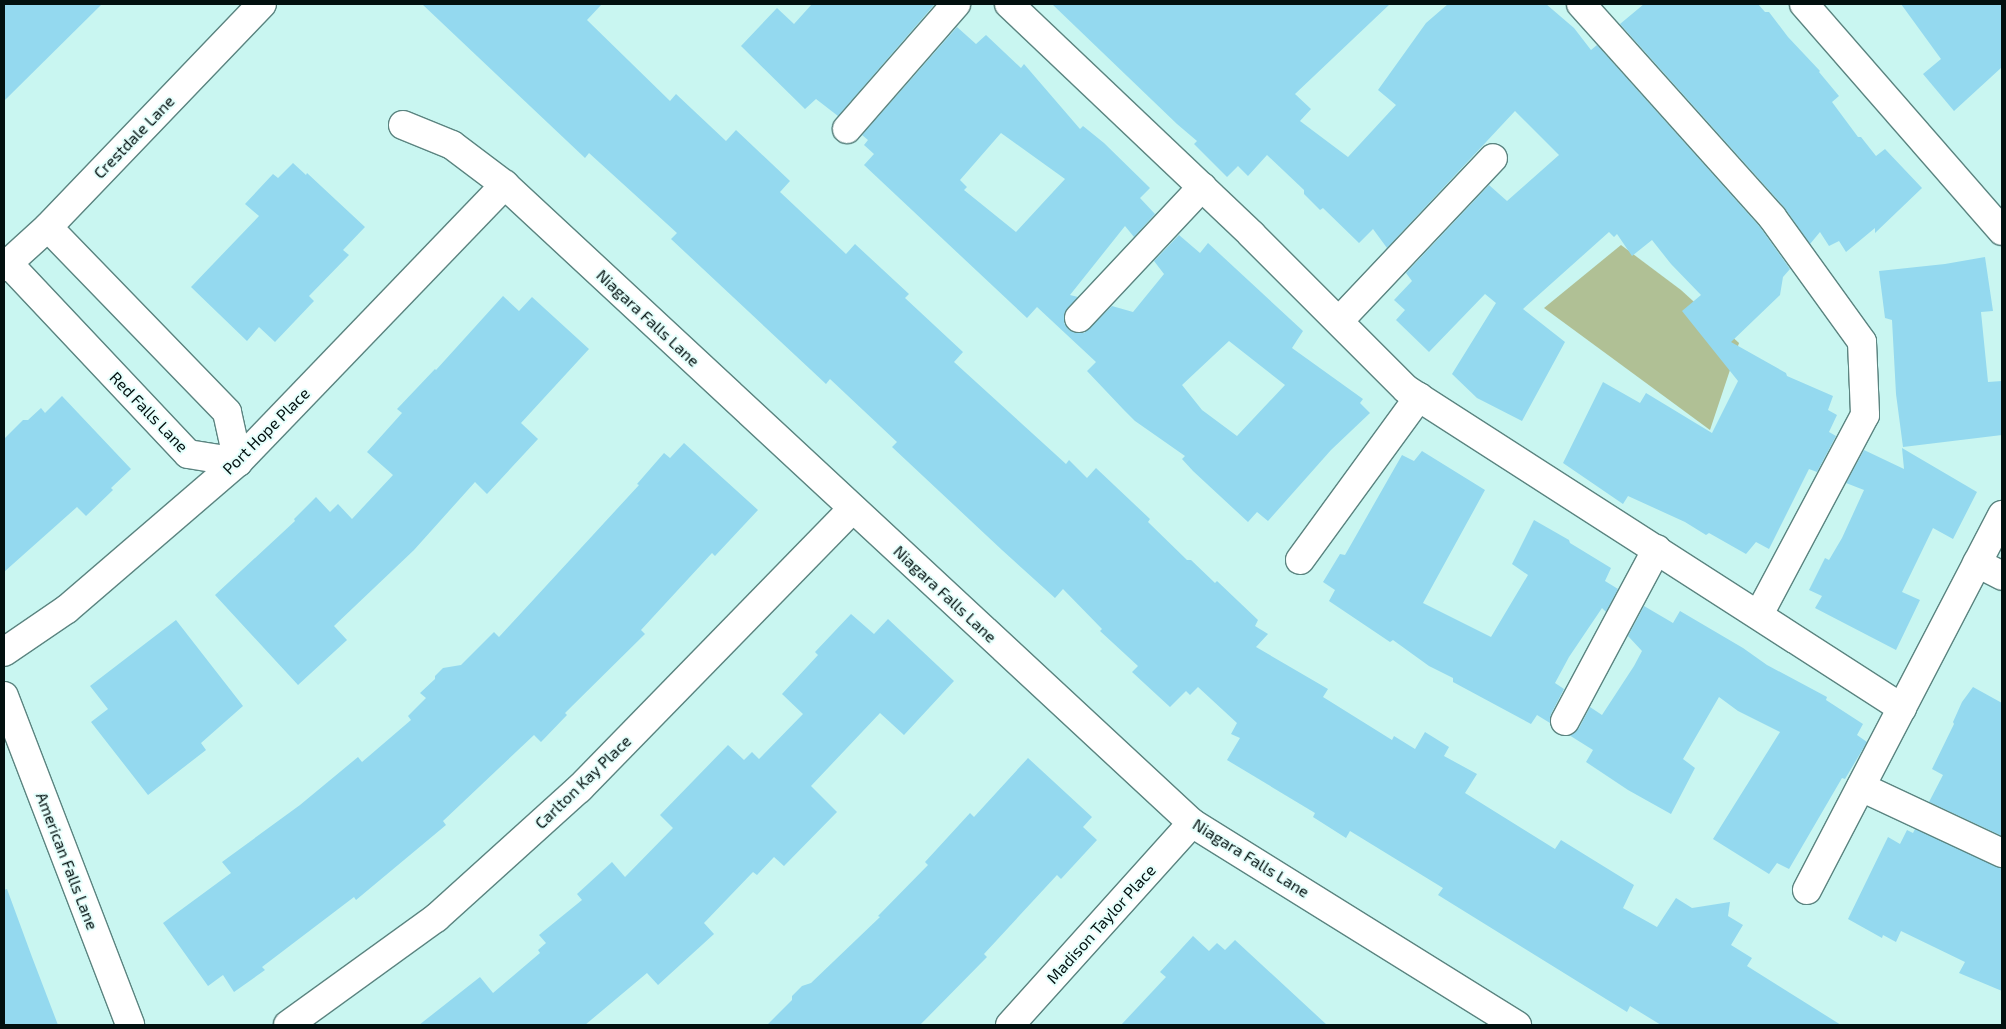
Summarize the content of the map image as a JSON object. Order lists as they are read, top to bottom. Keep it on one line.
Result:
{"streets":{"street":["Crestdale Lane","Niagara Falls Lane","Red Falls Lane","Port Hope Place","Carlton Kay Place","American Falls Lane","Madison Taylor Place"]},"crossings":[["Crestdale Lane","Red Falls Lane"],["Niagara Falls Lane","Port Hope Place"],["Niagara Falls Lane","Carlton Kay Place"],["Niagara Falls Lane","Madison Taylor Place"],["Red Falls Lane","Port Hope Place"]]}
